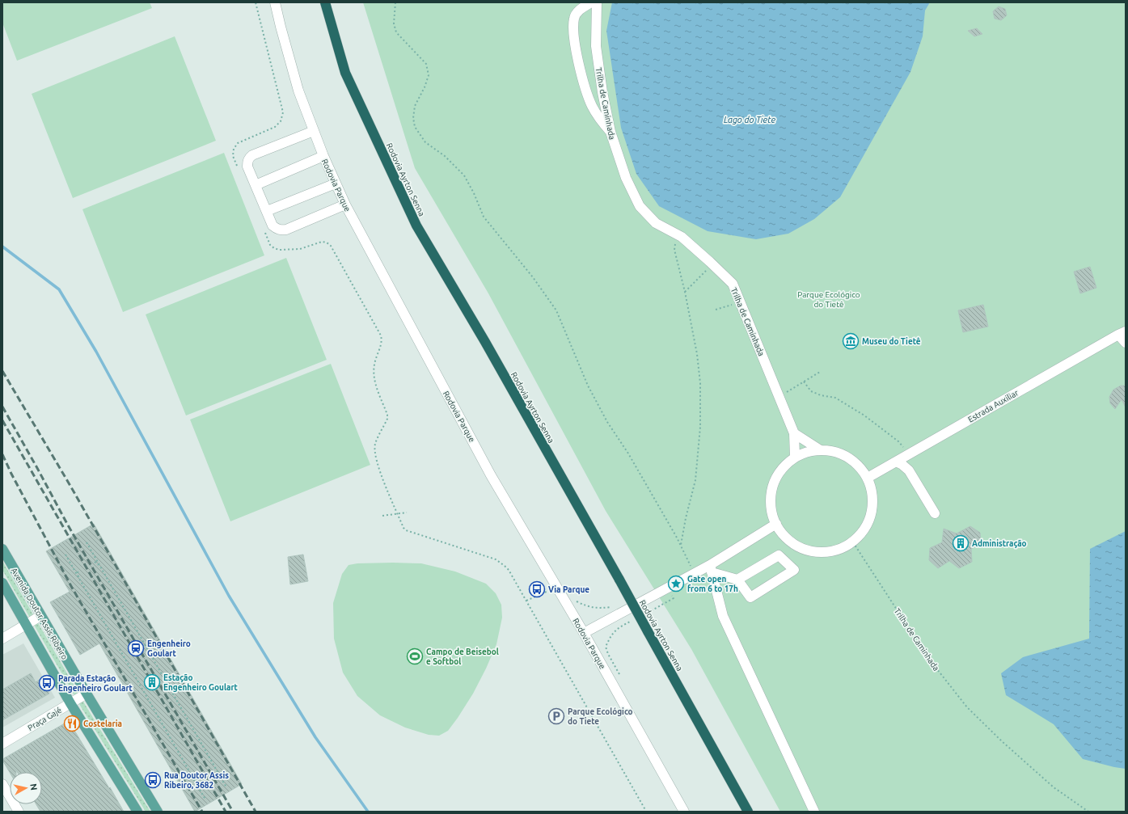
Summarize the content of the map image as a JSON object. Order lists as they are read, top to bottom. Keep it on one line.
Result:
{"streets":{"highway":["Rodovia Ayrton Senna"],"main road":["Avenida Doutor Assis Ribeiro"],"street":["Trilha de Caminhada","Rodovia Parque","Estrada Auxiliar","Praça Gajé"]},"crossings":[["Trilha de Caminhada","Estrada Auxiliar"],["Avenida Doutor Assis Ribeiro","Praça Gajé"]],"water":["Lago do Tiete"],"parks":["Parque Ecológico do Tietê"],"places":{"museum":["Museu do Tietê"],"building":["Administração","Estação Engenheiro Goulart"],"place":["Gate open from 6 to 17h"],"bus stop":["Via Parque","Parada Estação Engenheiro Goulart","Rua Doutor Assis Ribeiro, 3682"],"station":["Engenheiro Goulart"],"sports":["Campo de Beisebol e Softbol"],"parking":["Parque Ecológico do Tiete"],"restaurant":["Costelaria"]},"north":"right"}
